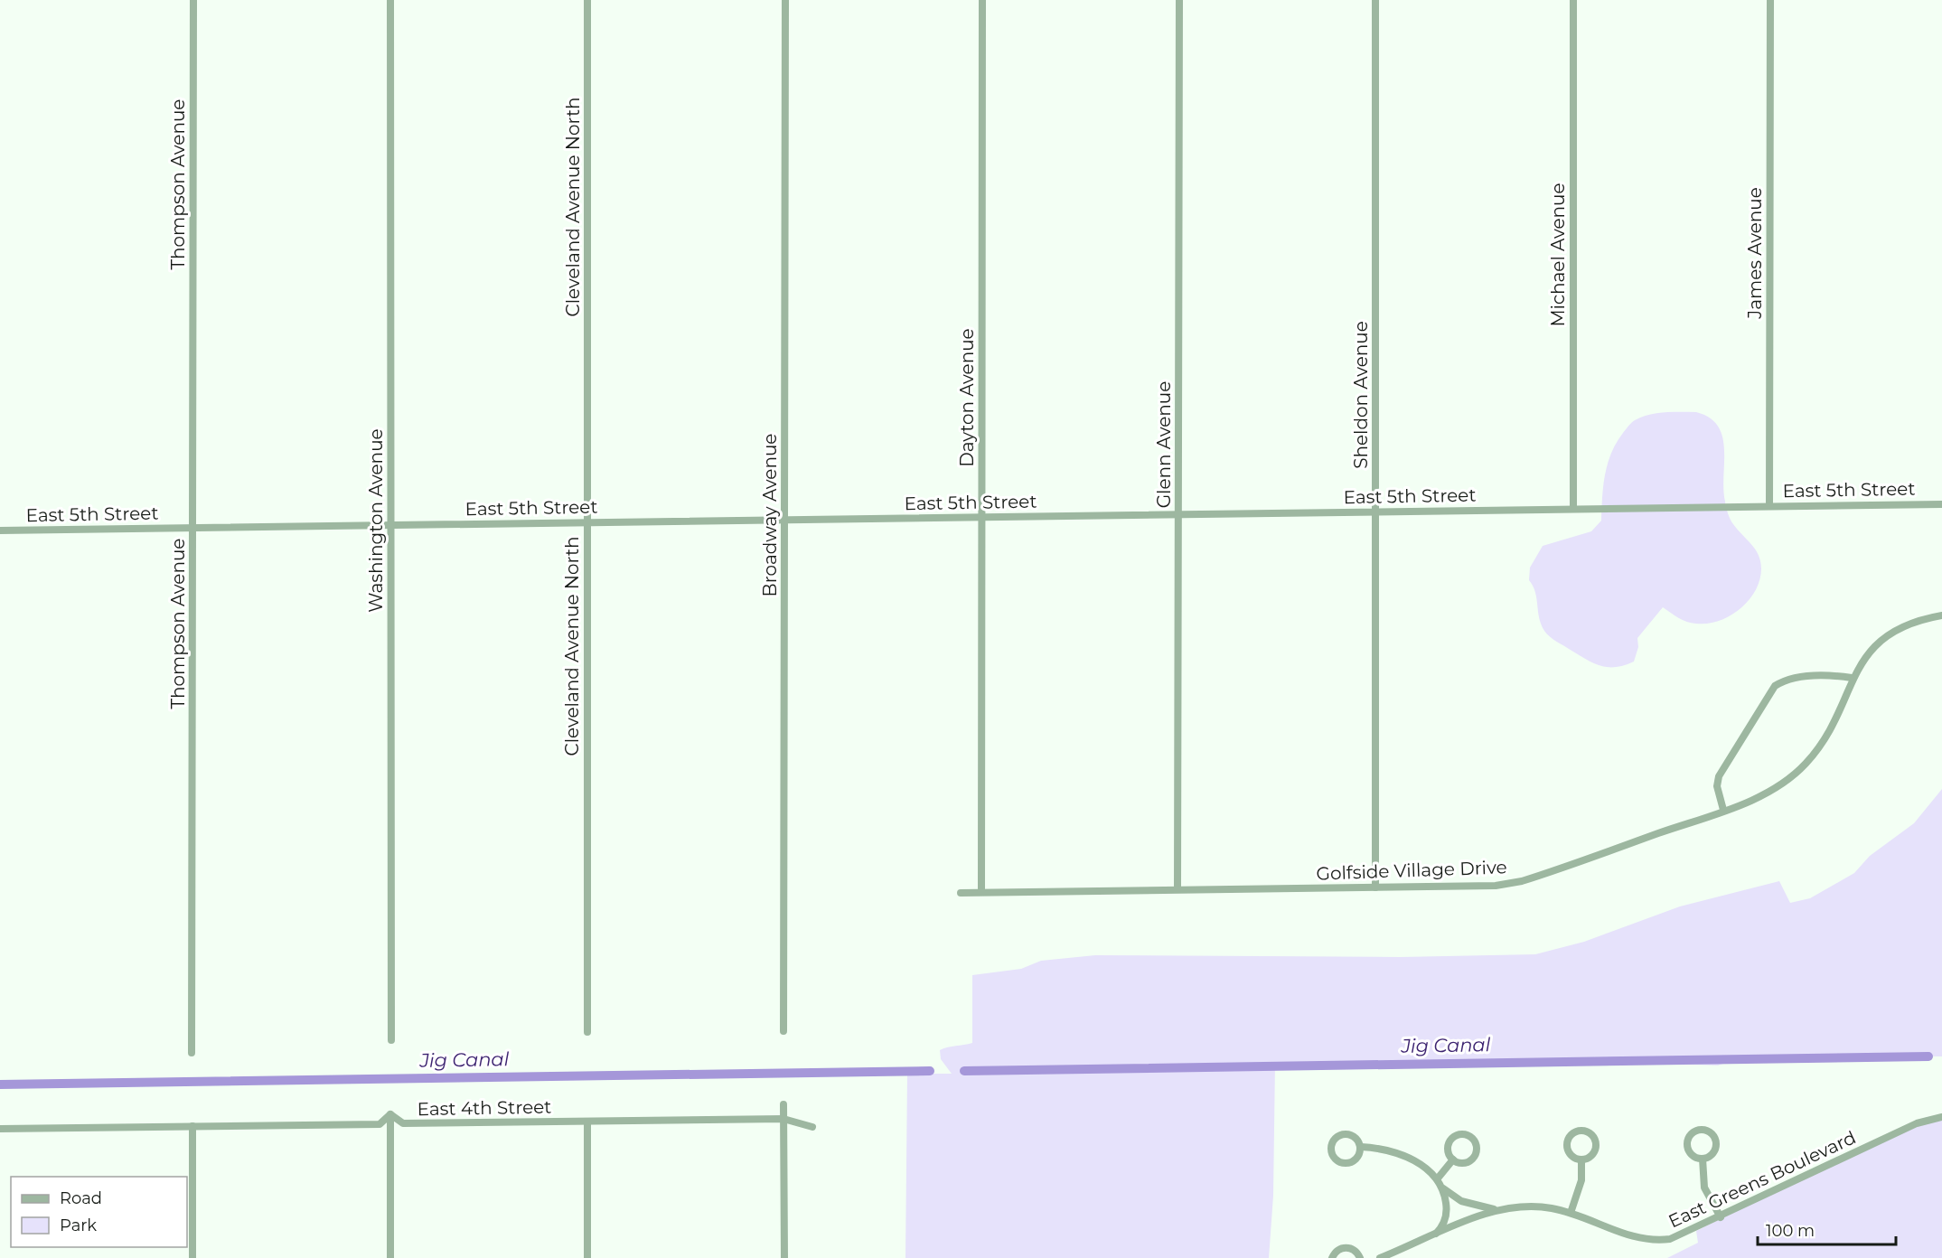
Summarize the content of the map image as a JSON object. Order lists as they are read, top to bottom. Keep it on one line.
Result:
{"streets":{"street":["Thompson Avenue","Cleveland Avenue North","James Avenue","Michael Avenue","Sheldon Avenue","Dayton Avenue","Glenn Avenue","East 5th Street","Broadway Avenue","Washington Avenue","Golfside Village Drive","East 4th Street","East Greens Boulevard"]},"crossings":[["Thompson Avenue","East 5th Street"],["Cleveland Avenue North","East 5th Street"],["James Avenue","East 5th Street"],["Michael Avenue","East 5th Street"],["Sheldon Avenue","East 5th Street"],["Sheldon Avenue","Golfside Village Drive"],["Dayton Avenue","East 5th Street"],["Dayton Avenue","Golfside Village Drive"],["Glenn Avenue","East 5th Street"],["Glenn Avenue","Golfside Village Drive"],["East 5th Street","Broadway Avenue"],["East 5th Street","Washington Avenue"]],"water":["Jig Canal"],"legend":["Road","Park"],"scale_bar":"100 m"}
